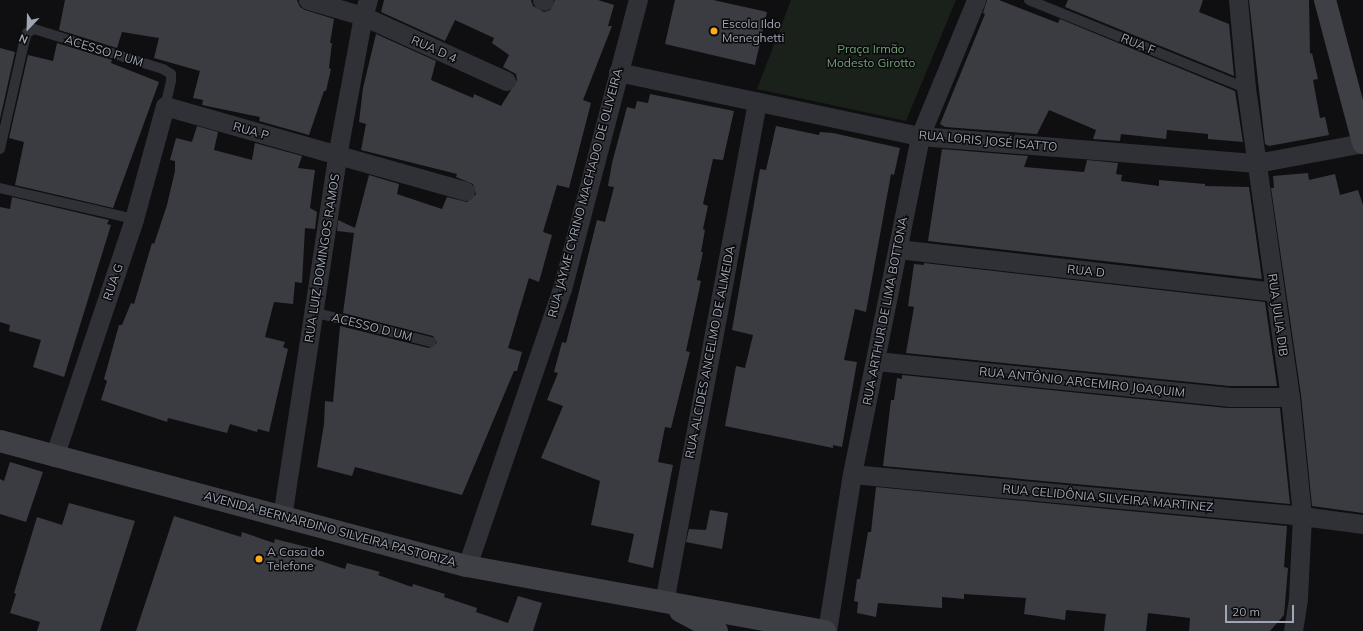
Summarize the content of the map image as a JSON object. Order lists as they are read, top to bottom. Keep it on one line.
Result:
{"streets":{"main road":["AVENIDA BERNARDINO SILVEIRA PASTORIZA"],"street":["RUA D 4","RUA P","RUA LORIS JOSÉ ISATTO","RUA JAYME CYRINO MACHADO DE OLIVEIRA","RUA LUIZ DOMINGOS RAMOS","RUA D","RUA G","RUA ARTHUR DE LIMA BOTTONA","RUA JULIA DIB","RUA ALCIDES ANCELMO DE ALMEIDA","RUA ANTÔNIO ARCEMIRO JOAQUIM","RUA CELIDÔNIA SILVEIRA MARTINEZ"],"lane":["RUA F","ACESSO P UM","ACESSO D UM"]},"crossings":[["RUA F","RUA JULIA DIB"],["RUA D 4","RUA LUIZ DOMINGOS RAMOS"],["ACESSO P UM","RUA P"],["ACESSO P UM","RUA G"],["RUA P","RUA LUIZ DOMINGOS RAMOS"],["RUA P","RUA G"],["RUA LORIS JOSÉ ISATTO","RUA JAYME CYRINO MACHADO DE OLIVEIRA"],["RUA LORIS JOSÉ ISATTO","RUA ARTHUR DE LIMA BOTTONA"],["RUA LORIS JOSÉ ISATTO","RUA JULIA DIB"],["RUA LORIS JOSÉ ISATTO","RUA ALCIDES ANCELMO DE ALMEIDA"],["RUA JAYME CYRINO MACHADO DE OLIVEIRA","AVENIDA BERNARDINO SILVEIRA PASTORIZA"],["RUA LUIZ DOMINGOS RAMOS","ACESSO D UM"],["RUA LUIZ DOMINGOS RAMOS","AVENIDA BERNARDINO SILVEIRA PASTORIZA"],["RUA D","RUA ARTHUR DE LIMA BOTTONA"],["RUA D","RUA JULIA DIB"],["RUA G","AVENIDA BERNARDINO SILVEIRA PASTORIZA"],["RUA ARTHUR DE LIMA BOTTONA","RUA ANTÔNIO ARCEMIRO JOAQUIM"],["RUA ARTHUR DE LIMA BOTTONA","RUA CELIDÔNIA SILVEIRA MARTINEZ"],["RUA ARTHUR DE LIMA BOTTONA","AVENIDA BERNARDINO SILVEIRA PASTORIZA"],["RUA JULIA DIB","RUA ANTÔNIO ARCEMIRO JOAQUIM"],["RUA JULIA DIB","RUA CELIDÔNIA SILVEIRA MARTINEZ"],["RUA ALCIDES ANCELMO DE ALMEIDA","AVENIDA BERNARDINO SILVEIRA PASTORIZA"]],"parks":["Praça Irmão Modesto Girotto"],"places":["Escola Ildo Meneghetti","A Casa do Telefone"],"scale_bar":"20 m","north":"bottom left"}
